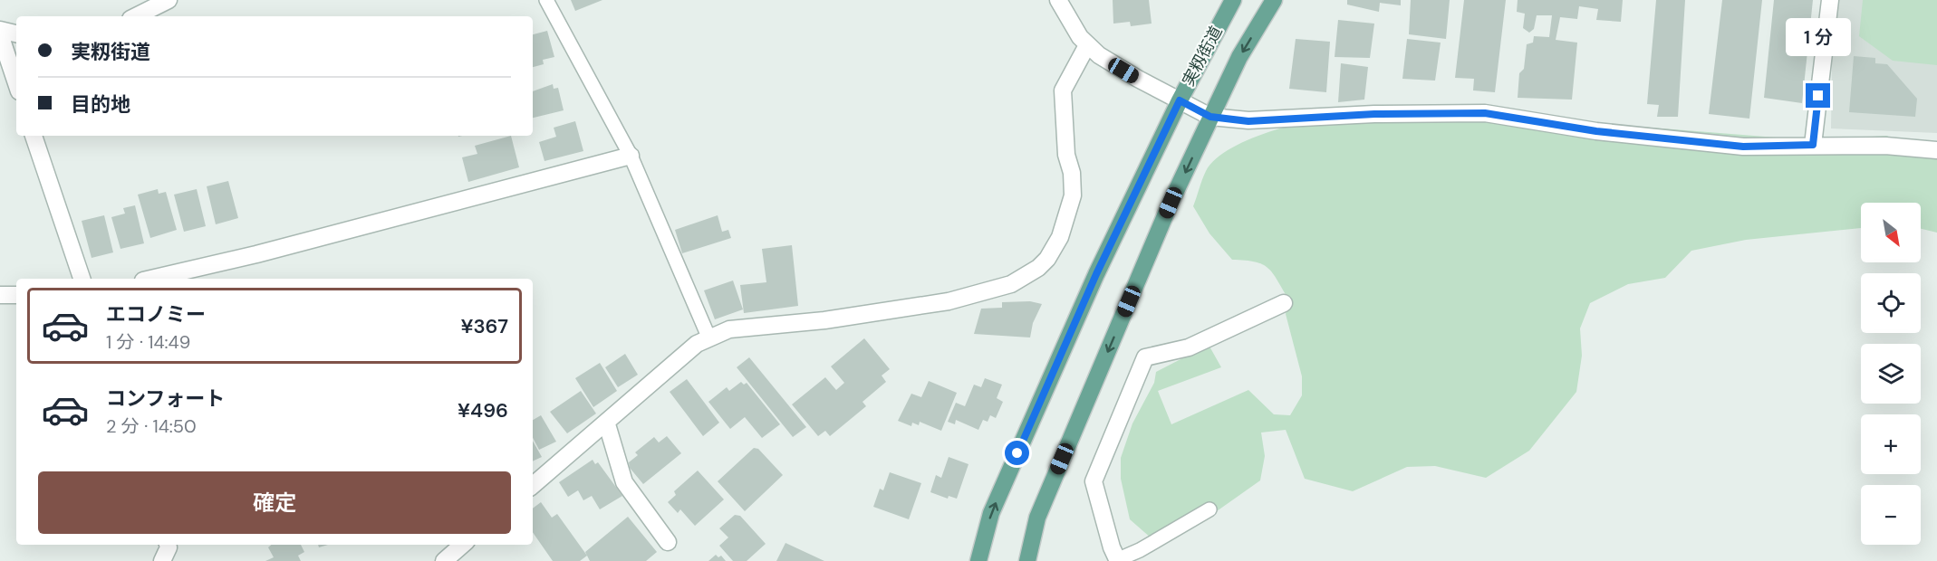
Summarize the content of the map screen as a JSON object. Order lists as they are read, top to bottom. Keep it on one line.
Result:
{"streets":{"main road":["実籾街道"]},"north":"bottom right","page":{"banner":["実籾街道","目的地"],"bubble":"1 分","map_buttons":["+","−"],"list":[{"name":"エコノミー","note":"1 分 · 14:49","value":"¥367"},{"name":"コンフォート","note":"2 分 · 14:50","value":"¥496"}],"buttons":"確定"}}
